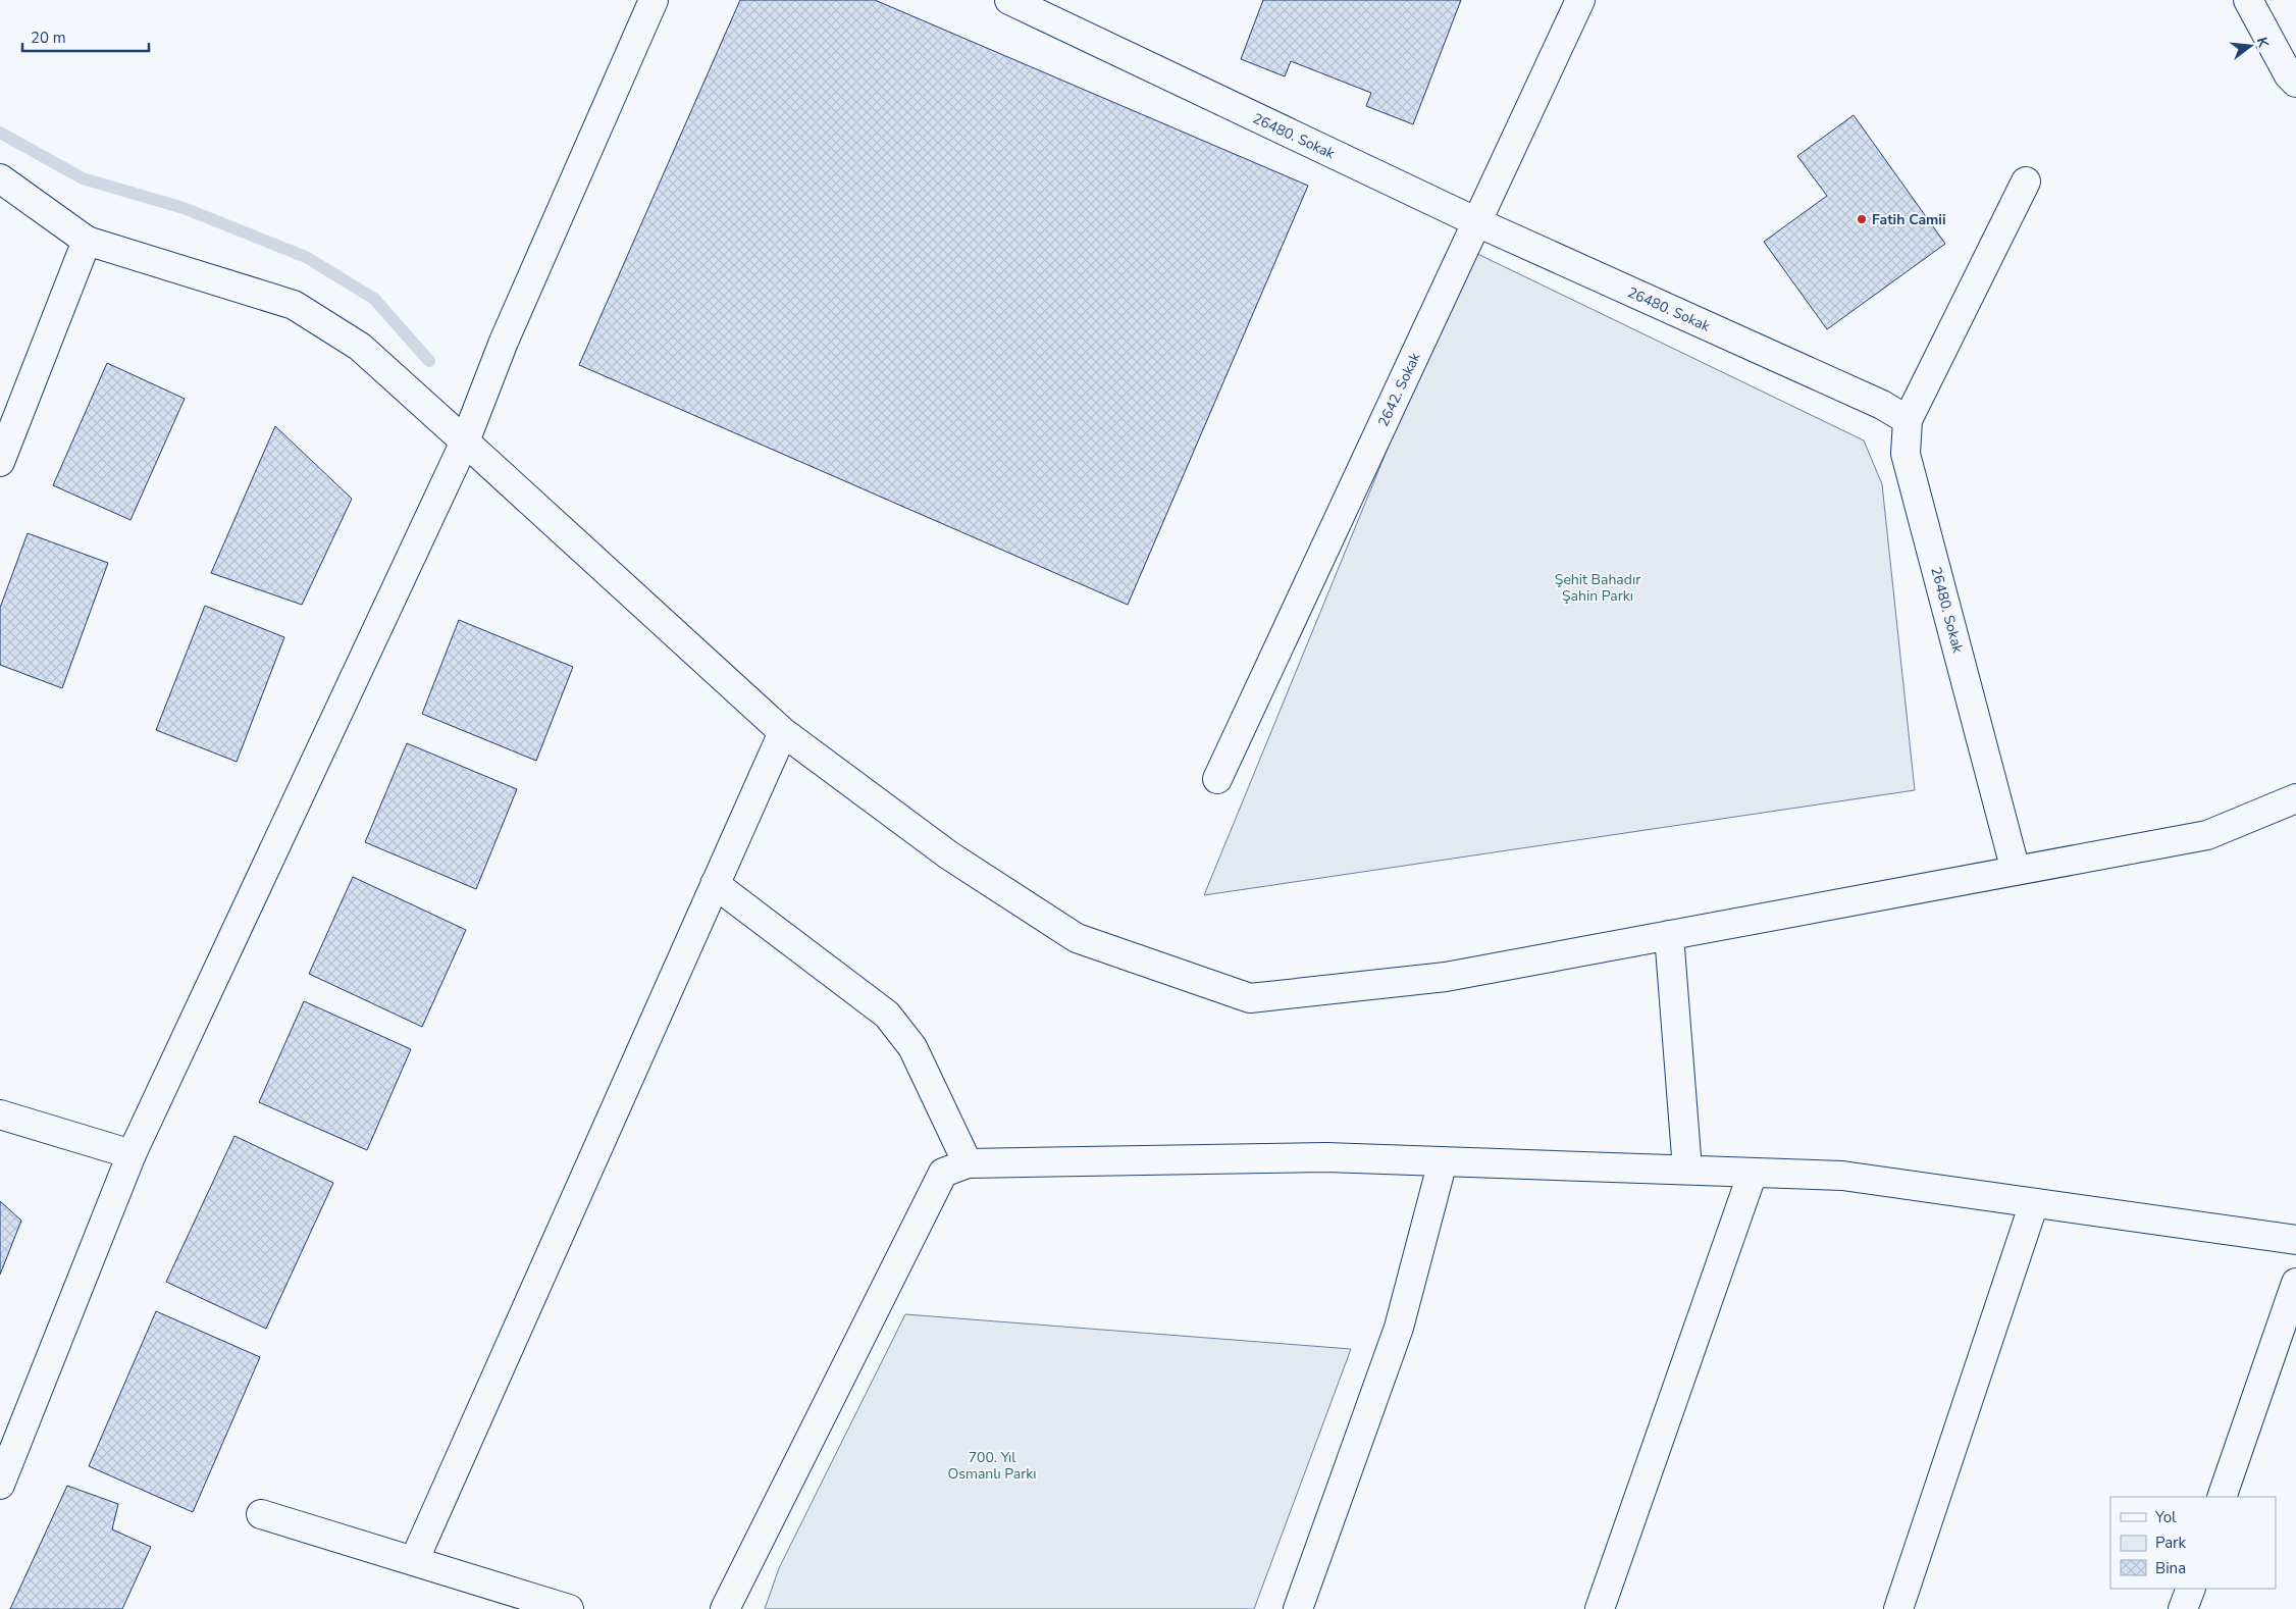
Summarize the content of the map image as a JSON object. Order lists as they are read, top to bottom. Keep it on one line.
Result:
{"streets":{"street":["26480. Sokak","2642. Sokak"]},"crossings":[["26480. Sokak","2642. Sokak"]],"parks":["Şehit Bahadır Şahin Parkı","700. Yıl Osmanlı Parkı"],"places":["Fatih Camii"],"legend":["Yol","Park","Bina"],"scale_bar":"20 m","north":"right"}
